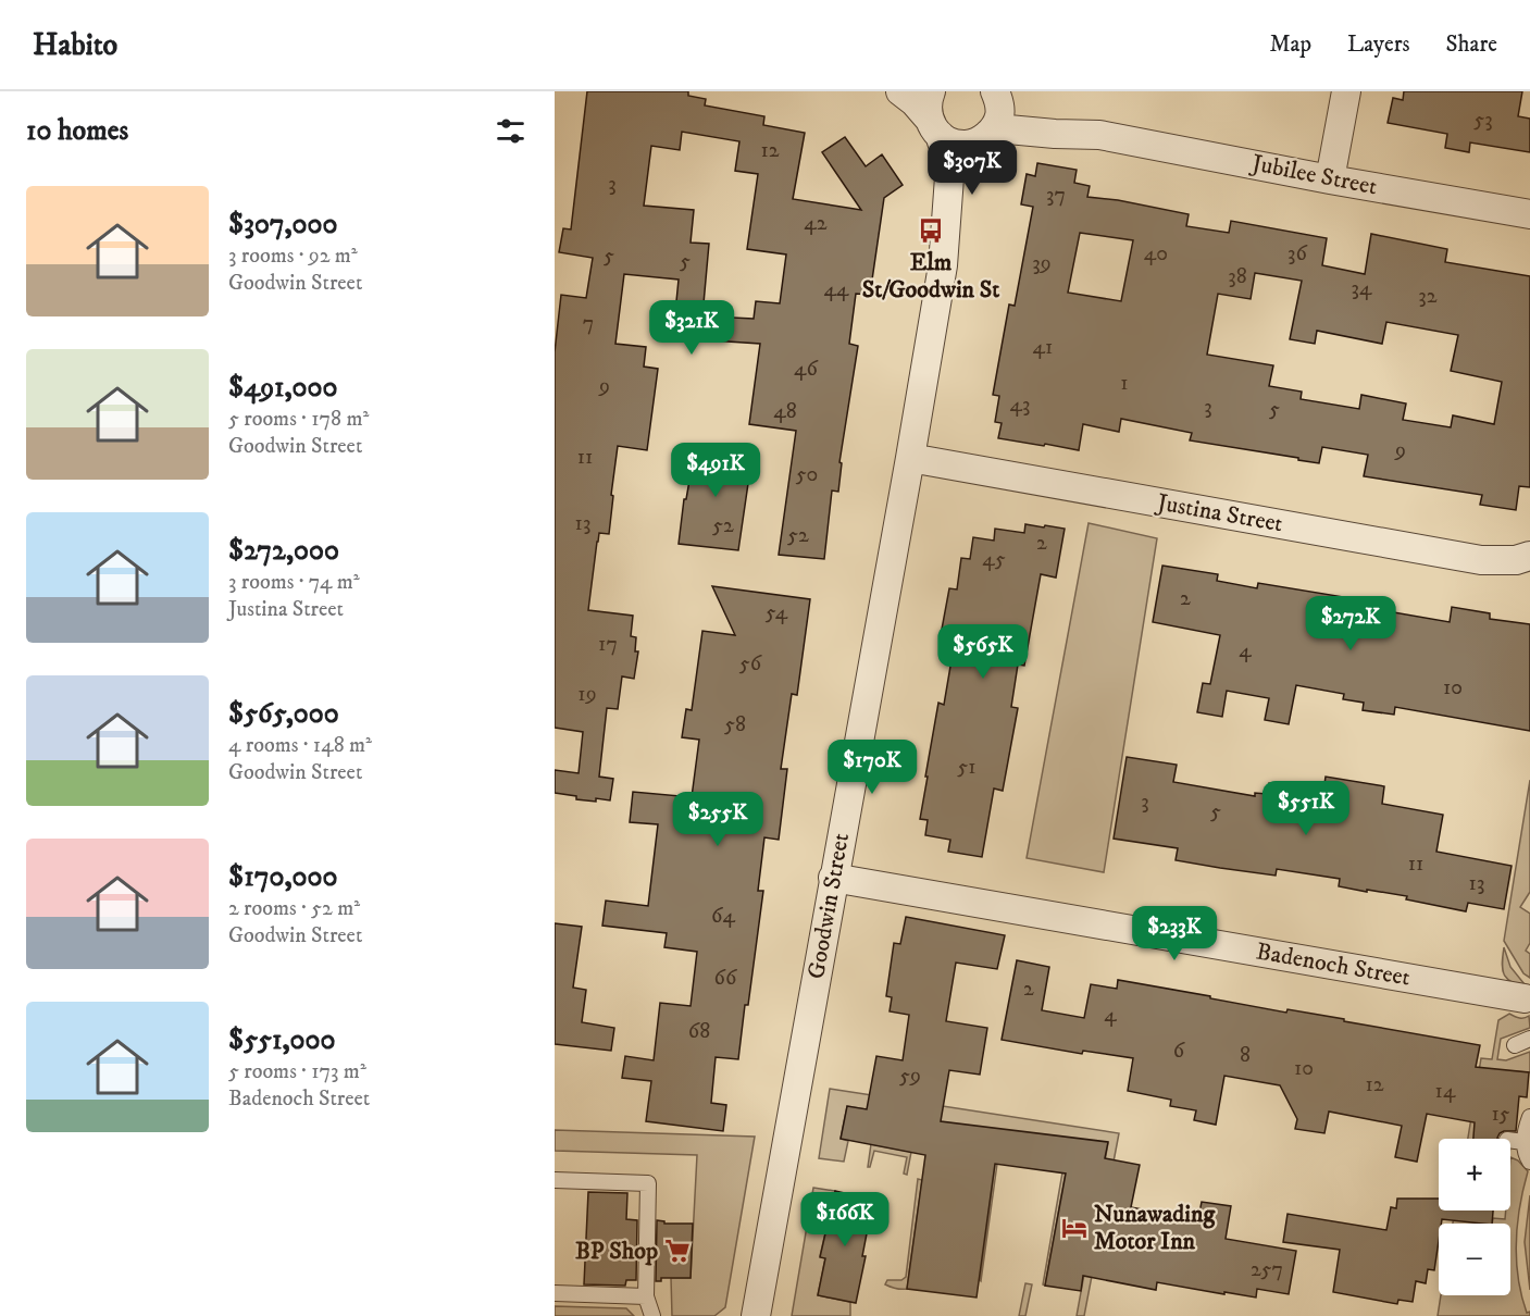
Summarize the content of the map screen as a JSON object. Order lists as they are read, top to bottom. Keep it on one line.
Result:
{"streets":{"street":["Jubilee Street","Justina Street","Goodwin Street","Badenoch Street"]},"crossings":[["Jubilee Street","Goodwin Street"],["Justina Street","Goodwin Street"],["Goodwin Street","Badenoch Street"]],"places":{"bus stop":["Elm St/Goodwin St"],"hotel":["Nunawading Motor Inn"],"supermarket":["BP Shop"]},"house_numbers":["53","12","3","37","42","40","36","5","5","39","38","34","44","32","7","41","46","1","9","43","3","5","48","9","11","50","13","52","52","2","45","2","54","17","4","56","10","19","58","51","3","5","11","13","64","66","2","4","68","6","8","10","59","12","14","15","257"],"page":{"header":"Habito","nav":["Map","Layers","Share"],"heading":"10 homes","price":["$307K","$321K","$491K","$272K","$565K","$170K","$551K","$255K","$233K","$166K"],"list":[{"name":"$307,000","note":"3 rooms · 92 m² · Goodwin Street"},{"name":"$491,000","note":"5 rooms · 178 m² · Goodwin Street"},{"name":"$272,000","note":"3 rooms · 74 m² · Justina Street"},{"name":"$565,000","note":"4 rooms · 148 m² · Goodwin Street"},{"name":"$170,000","note":"2 rooms · 52 m² · Goodwin Street"},{"name":"$551,000","note":"5 rooms · 173 m² · Badenoch Street"}],"map_buttons":["+","−"]}}
